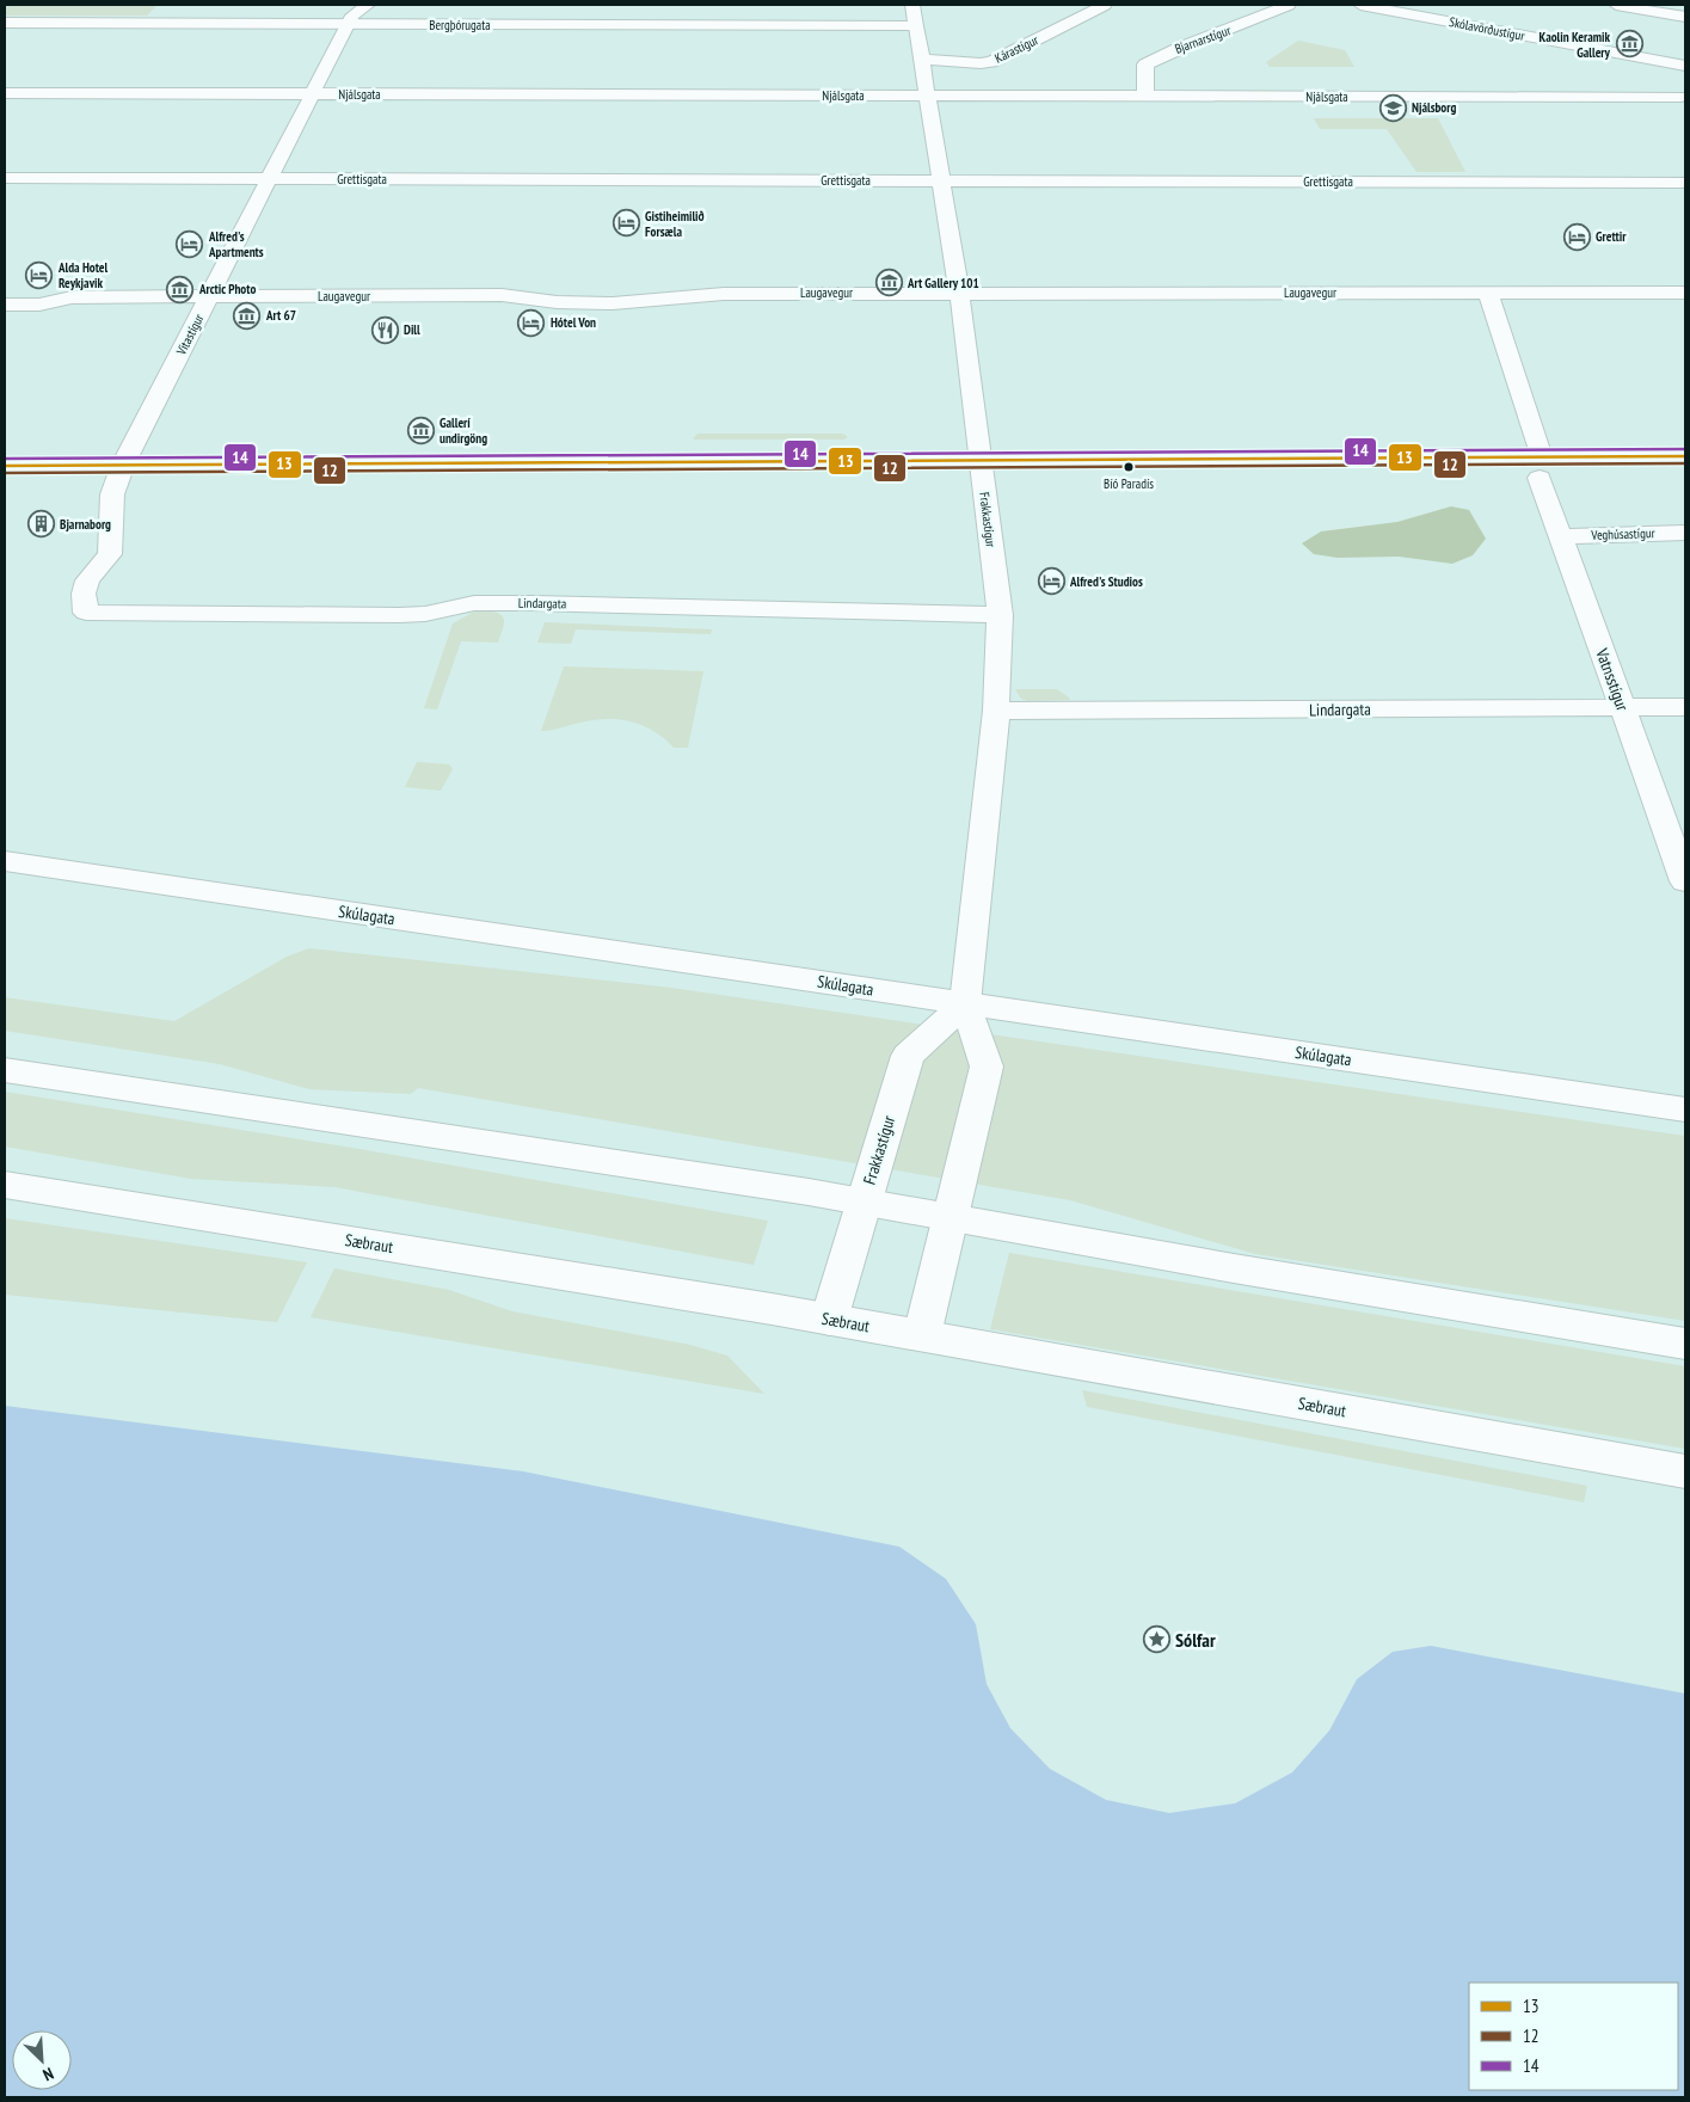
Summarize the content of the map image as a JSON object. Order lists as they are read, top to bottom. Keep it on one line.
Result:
{"streets":{"street":["Bergþórugata","Skólavörðustígur","Bjarnarstígur","Kárastígur","Njálsgata","Grettisgata","Laugavegur","Vitastígur","Frakkastígur","Veghúsastígur","Lindargata","Vatnsstígur","Skúlagata","Sæbraut"]},"crossings":[["Bergþórugata","Vitastígur"],["Bergþórugata","Frakkastígur"],["Bjarnarstígur","Njálsgata"],["Kárastígur","Frakkastígur"],["Njálsgata","Vitastígur"],["Njálsgata","Frakkastígur"],["Grettisgata","Vitastígur"],["Grettisgata","Frakkastígur"],["Laugavegur","Vitastígur"],["Laugavegur","Frakkastígur"],["Laugavegur","Vatnsstígur"],["Vitastígur","Lindargata"],["Frakkastígur","Lindargata"],["Frakkastígur","Skúlagata"],["Frakkastígur","Sæbraut"],["Veghúsastígur","Vatnsstígur"],["Lindargata","Vatnsstígur"]],"places":{"museum":["Kaolin Keramik Gallery","Art Gallery 101","Arctic Photo","Art 67","Gallerí undirgöng"],"school or university":["Njálsborg"],"hotel":["Gistiheimilið Forsæla","Grettir","Alfred's Apartments","Alda Hotel Reykjavik","Hótel Von","Alfred's Studios"],"restaurant":["Dill"],"other":["Bíó Paradís"],"building":["Bjarnaborg"],"place":["Sólfar"]},"lines":["transit line 14","transit line 13","transit line 12"],"legend":["13","12","14"],"north":"bottom right"}
